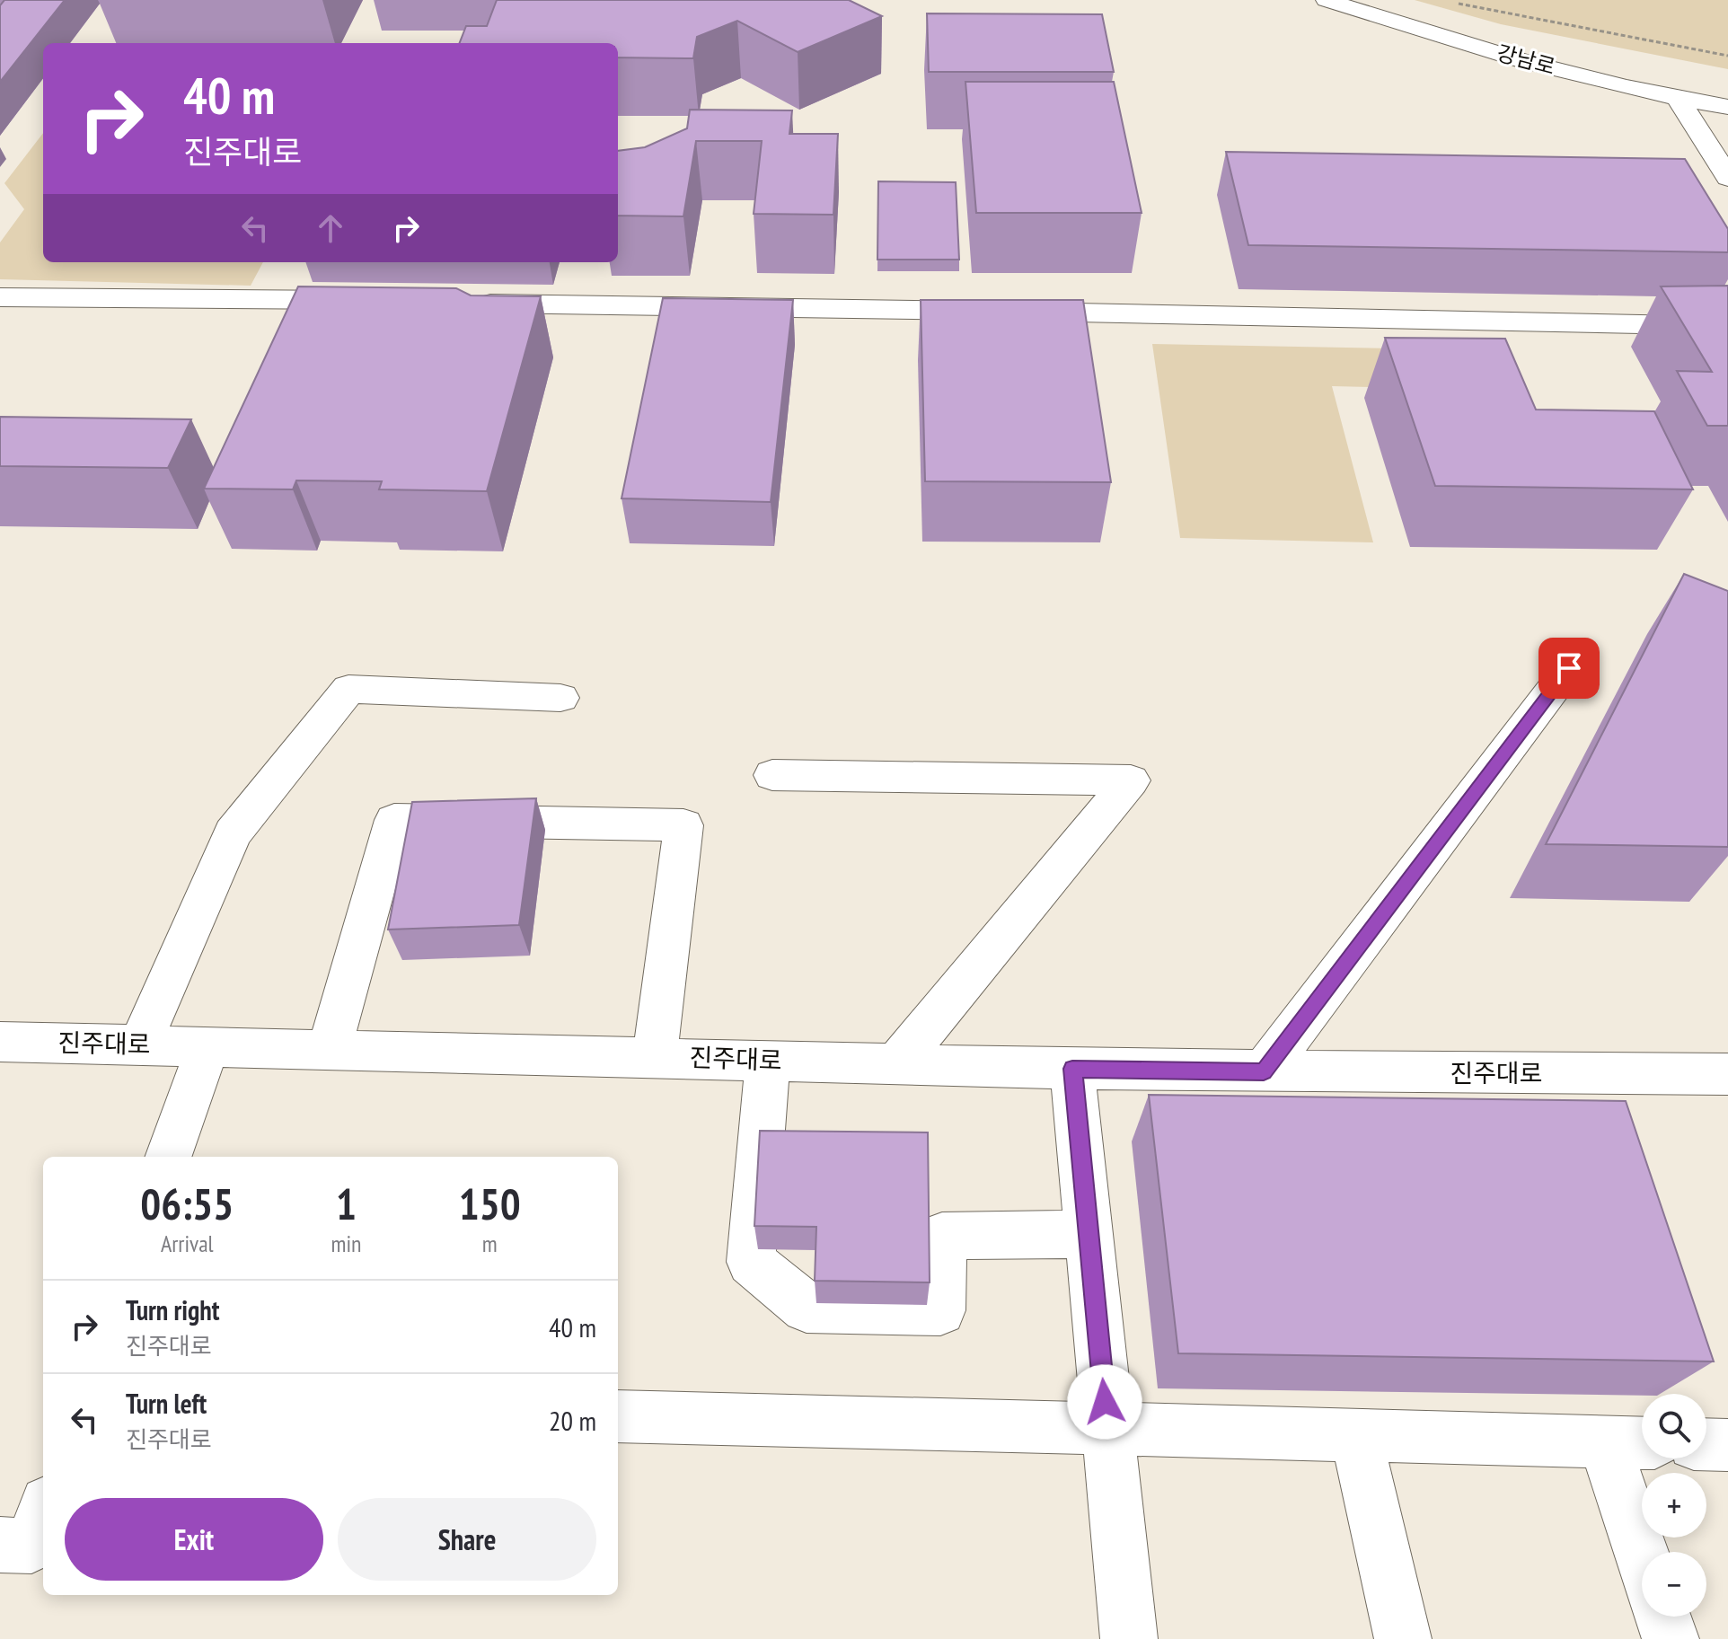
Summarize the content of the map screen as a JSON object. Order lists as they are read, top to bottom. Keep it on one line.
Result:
{"streets":{"street":["강남로","진주대로"]},"page":{"turn":["40 m","진주대로"],"eta":["06:55","Arrival","1","min","150","m"],"list":[{"name":"Turn right","note":"진주대로","value":"40 m"},{"name":"Turn left","note":"진주대로","value":"20 m"}],"map_buttons":["+","−"],"buttons":["Exit","Share"]}}
